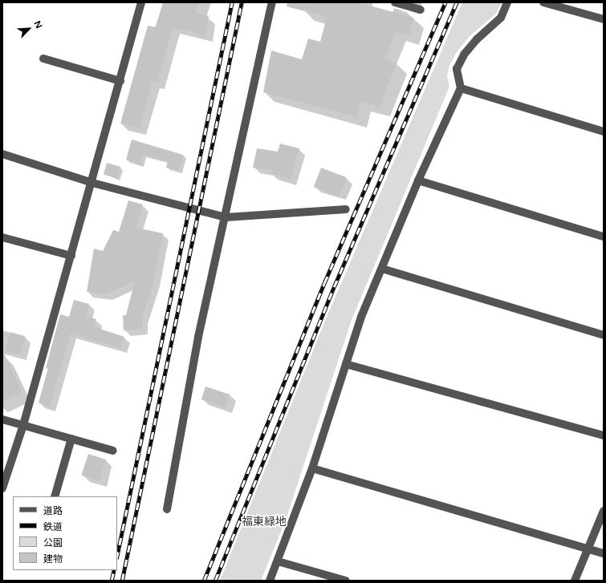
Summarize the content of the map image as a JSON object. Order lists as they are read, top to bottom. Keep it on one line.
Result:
{"parks":["福東緑地"],"legend":["道路","鉄道","公園","建物"],"north":"top right"}
